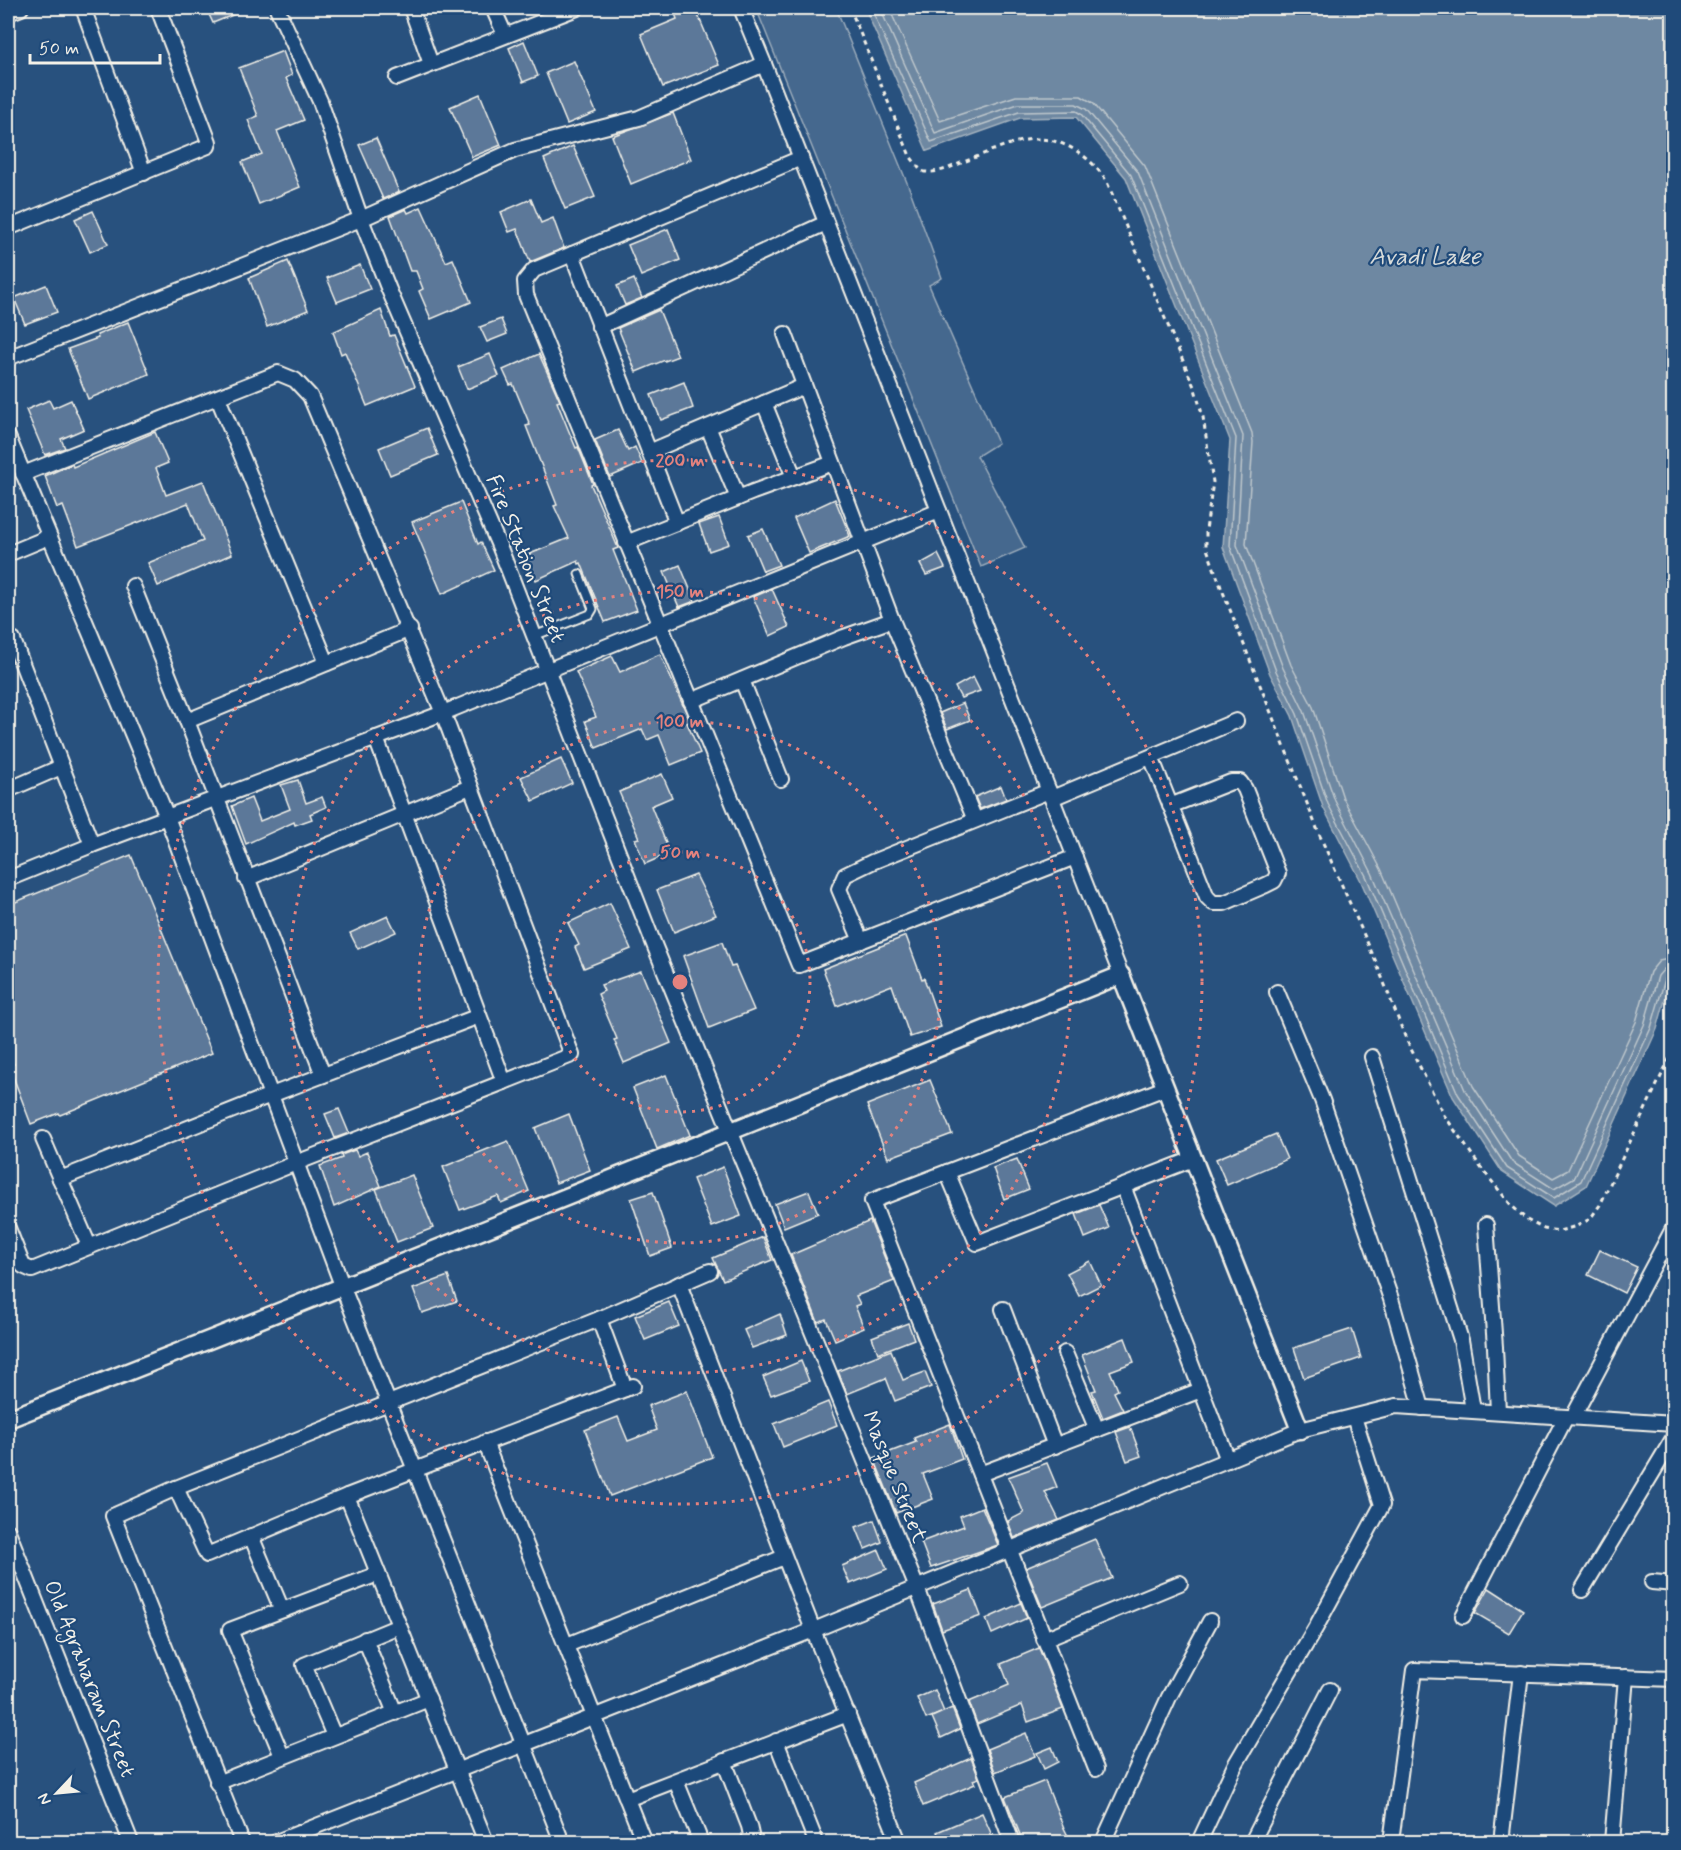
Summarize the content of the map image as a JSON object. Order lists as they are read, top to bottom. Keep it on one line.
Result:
{"streets":{"street":["Fire Station Street","Masque Street","Old Agraharam Street"]},"crossings":[["Fire Station Street","Masque Street"]],"water":["Avadi Lake"],"scale_bar":"50 m","north":"bottom left","rings":["200 m","150 m","100 m","50 m"]}
